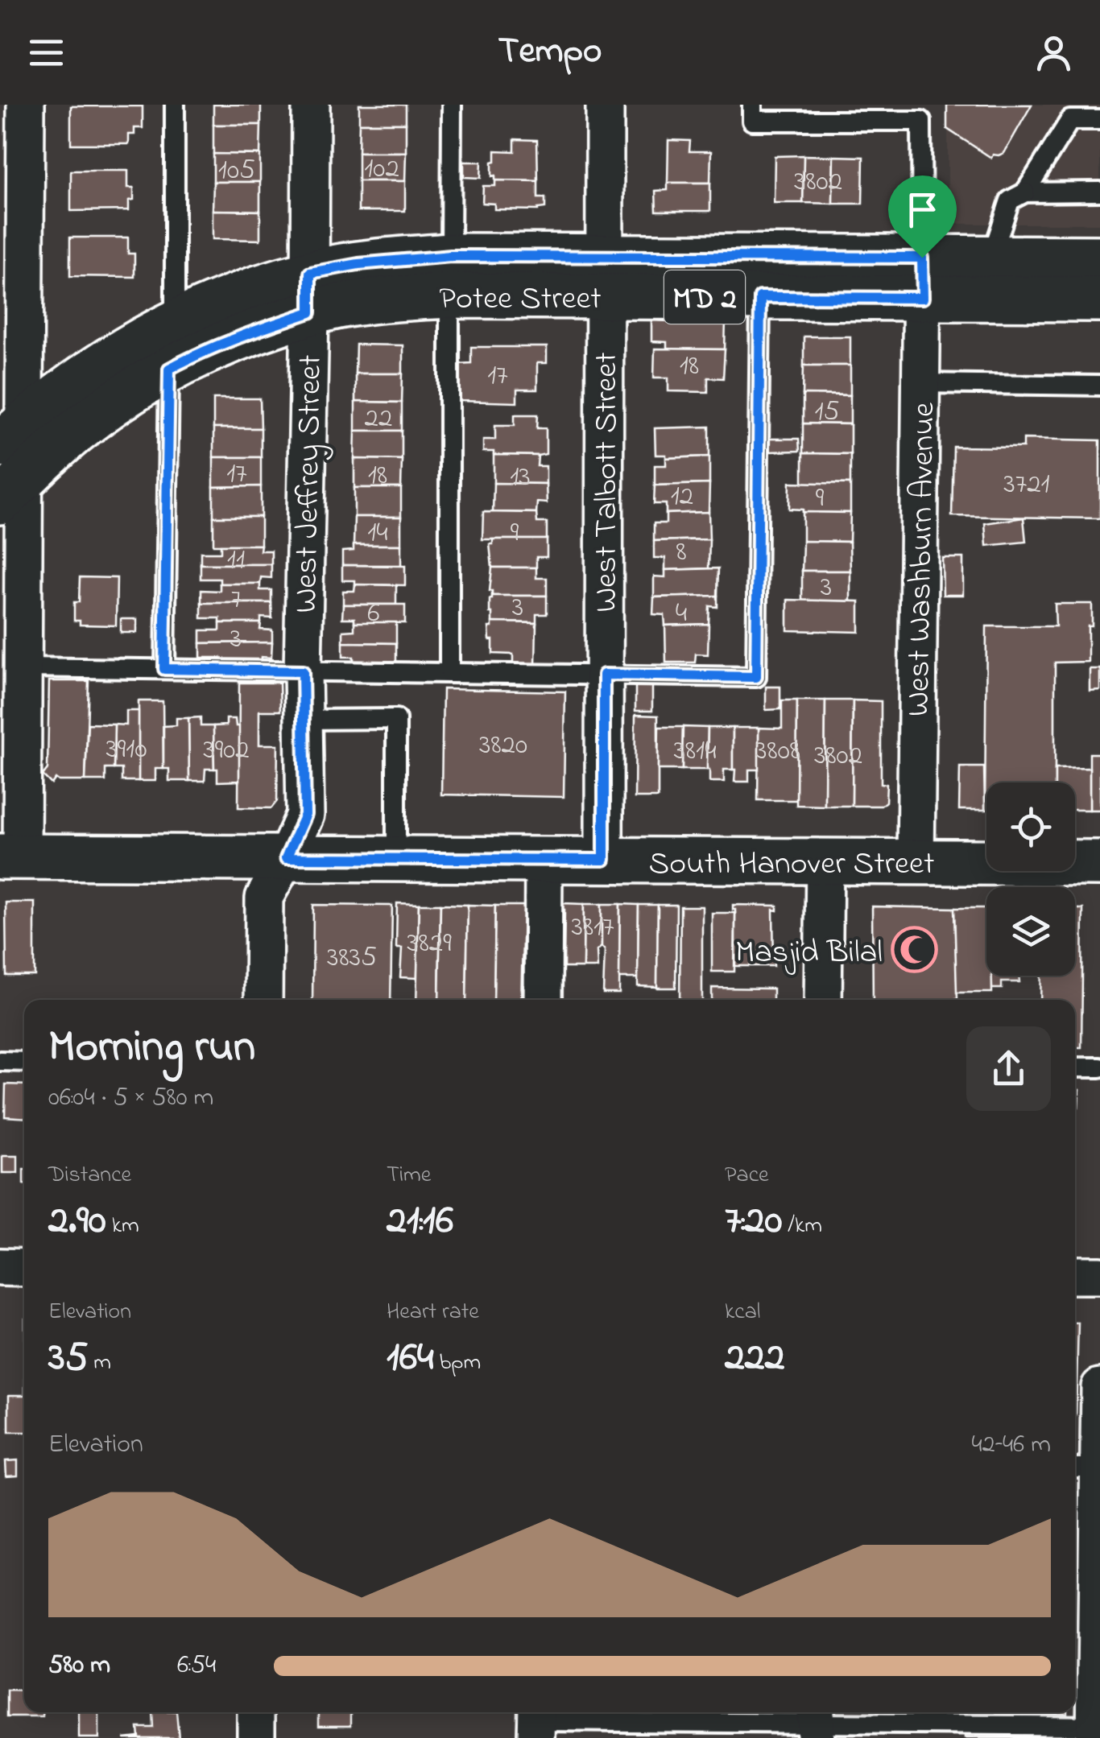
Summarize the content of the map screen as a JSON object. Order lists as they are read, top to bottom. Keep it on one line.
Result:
{"streets":{"main road":["Potee Street","MD 2","South Hanover Street"],"street":["West Talbott Street","West Jeffrey Street","West Washburn Avenue"]},"crossings":[["Potee Street","West Talbott Street"],["Potee Street","West Jeffrey Street"],["Potee Street","West Washburn Avenue"],["West Talbott Street","South Hanover Street"],["West Jeffrey Street","South Hanover Street"],["West Washburn Avenue","South Hanover Street"]],"places":{"mosque":["Masjid Bilal"]},"house_numbers":["102","105","3802","18","17","15","22","17","18","13","3721","12","9","14","9","8","11","3","7","3","6","4","3","3820","3910","3902","3814","3808","3802","3817","3829","3835"],"page":{"header":"Tempo","heading":["Morning run","06:04 · 5 × 580 m"],"stats":[["Distance","2.90 km"],["Time","21:16"],["Pace","7:20 /km"],["Elevation","35 m"],["Heart rate","164 bpm"],["kcal","222"]],"chart":["Elevation","42–46 m"],"list":[{"name":"580 m","note":"6:54"}]}}
